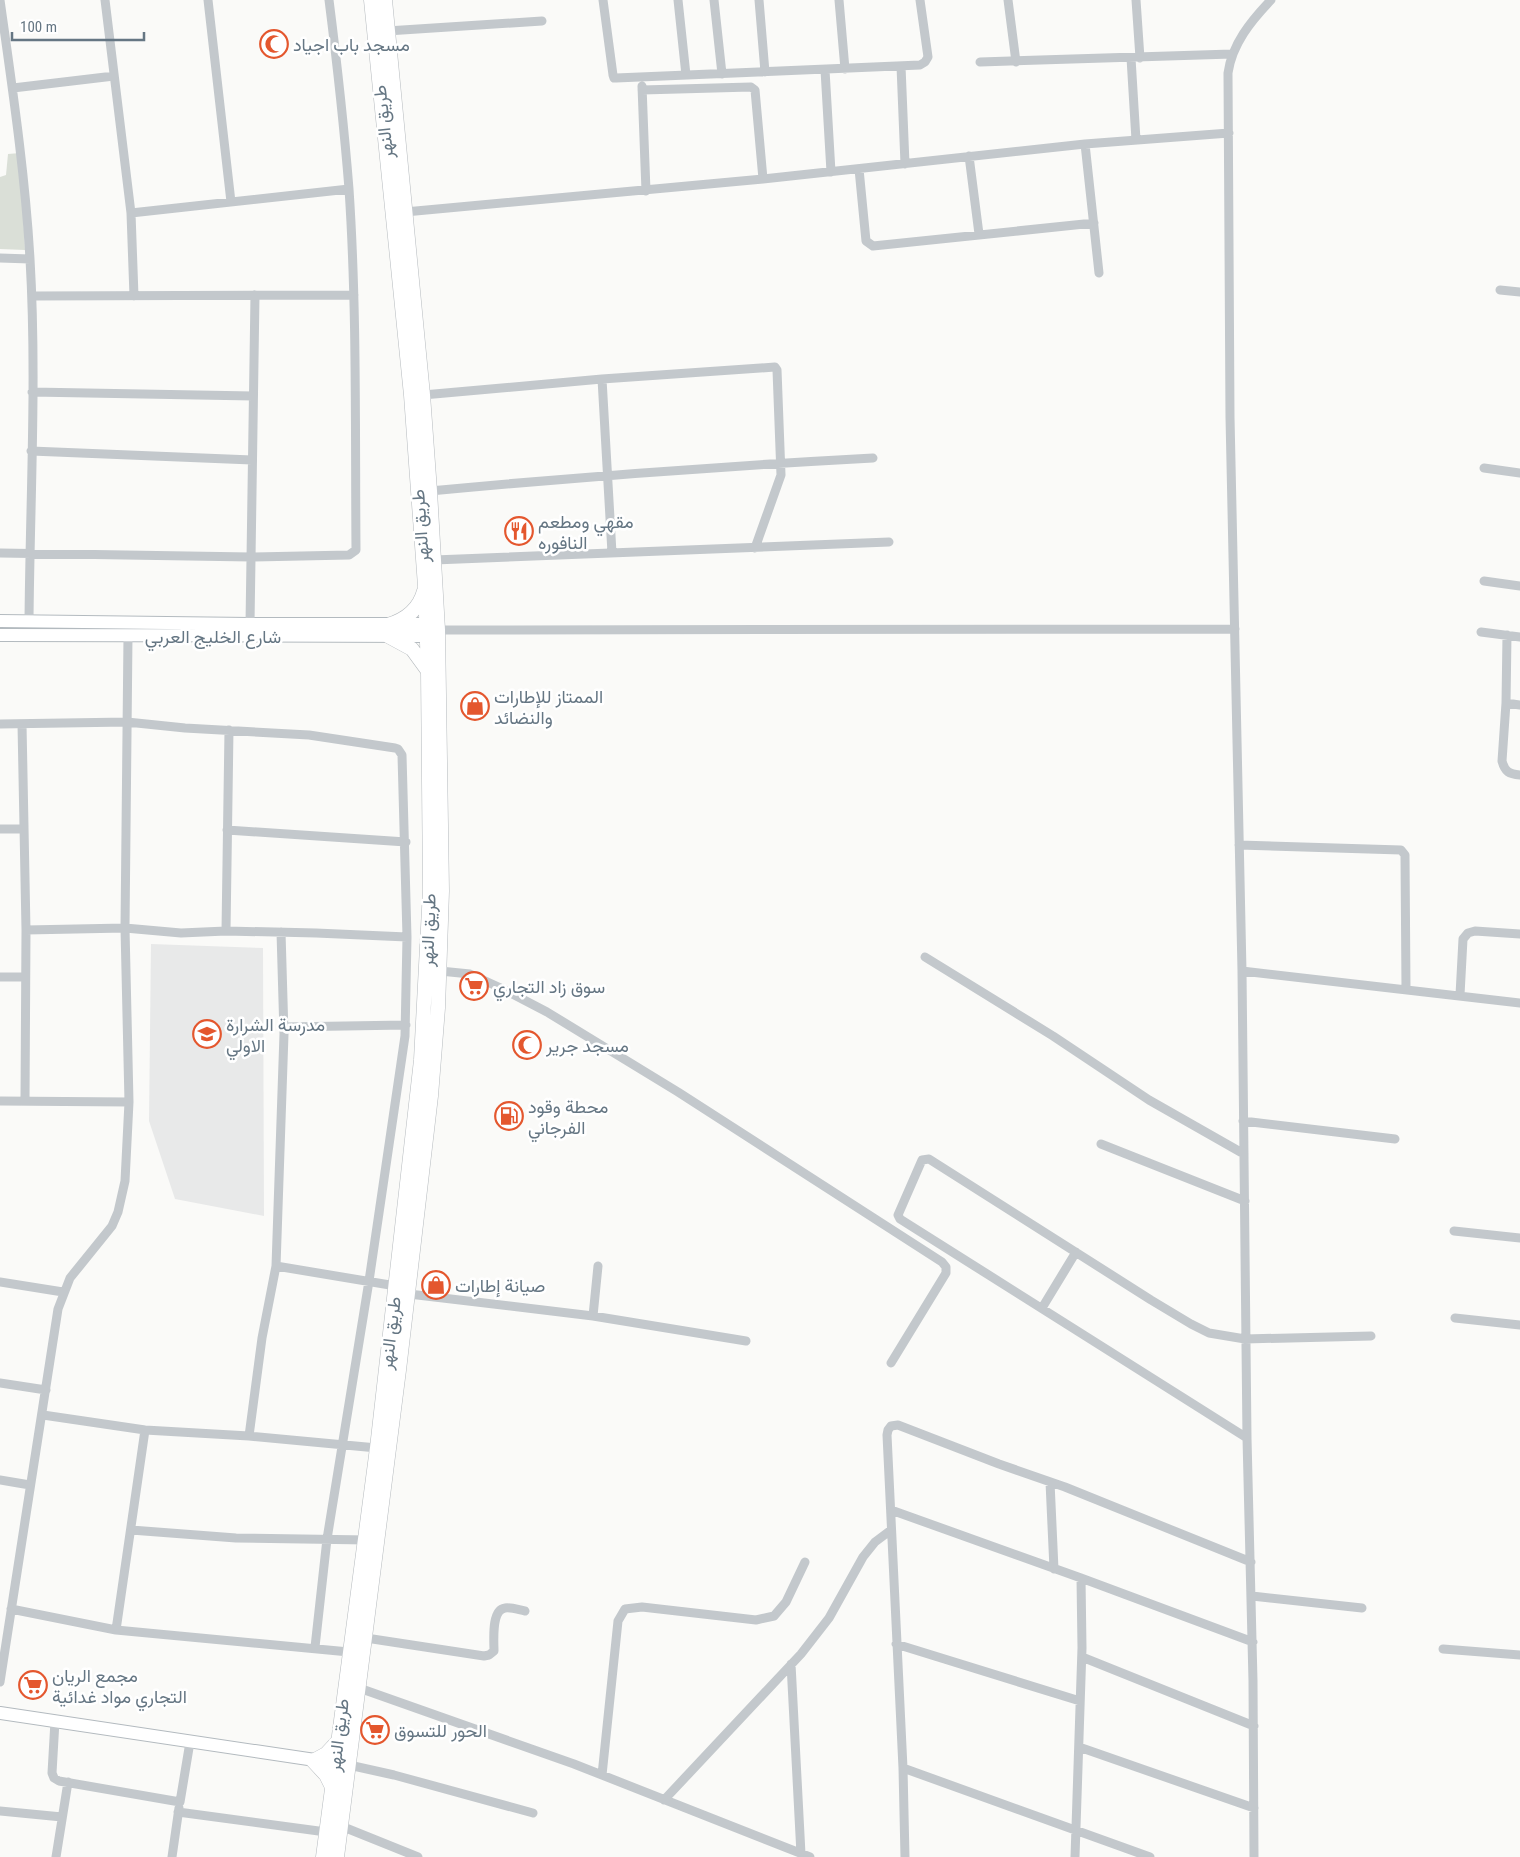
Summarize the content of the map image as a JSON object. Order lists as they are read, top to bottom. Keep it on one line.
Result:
{"streets":{"main road":["طريق النهر","شارع الخليج العربي"]},"crossings":[["طريق النهر","شارع الخليج العربي"]],"places":{"mosque":["مسجد باب اجياد","مسجد جرير"],"restaurant":["مقهي ومطعم النافوره"],"shop":["الممتاز للإطارات والنضائد","صيانة إطارات"],"supermarket":["سوق زاد التجاري","مجمع الريان التجاري مواد غدائية","الحور للتسوق"],"school or university":["مدرسة الشرارة الاولي"],"fuel station":["محطة وقود الفرجاني"]},"scale_bar":"100 m"}
